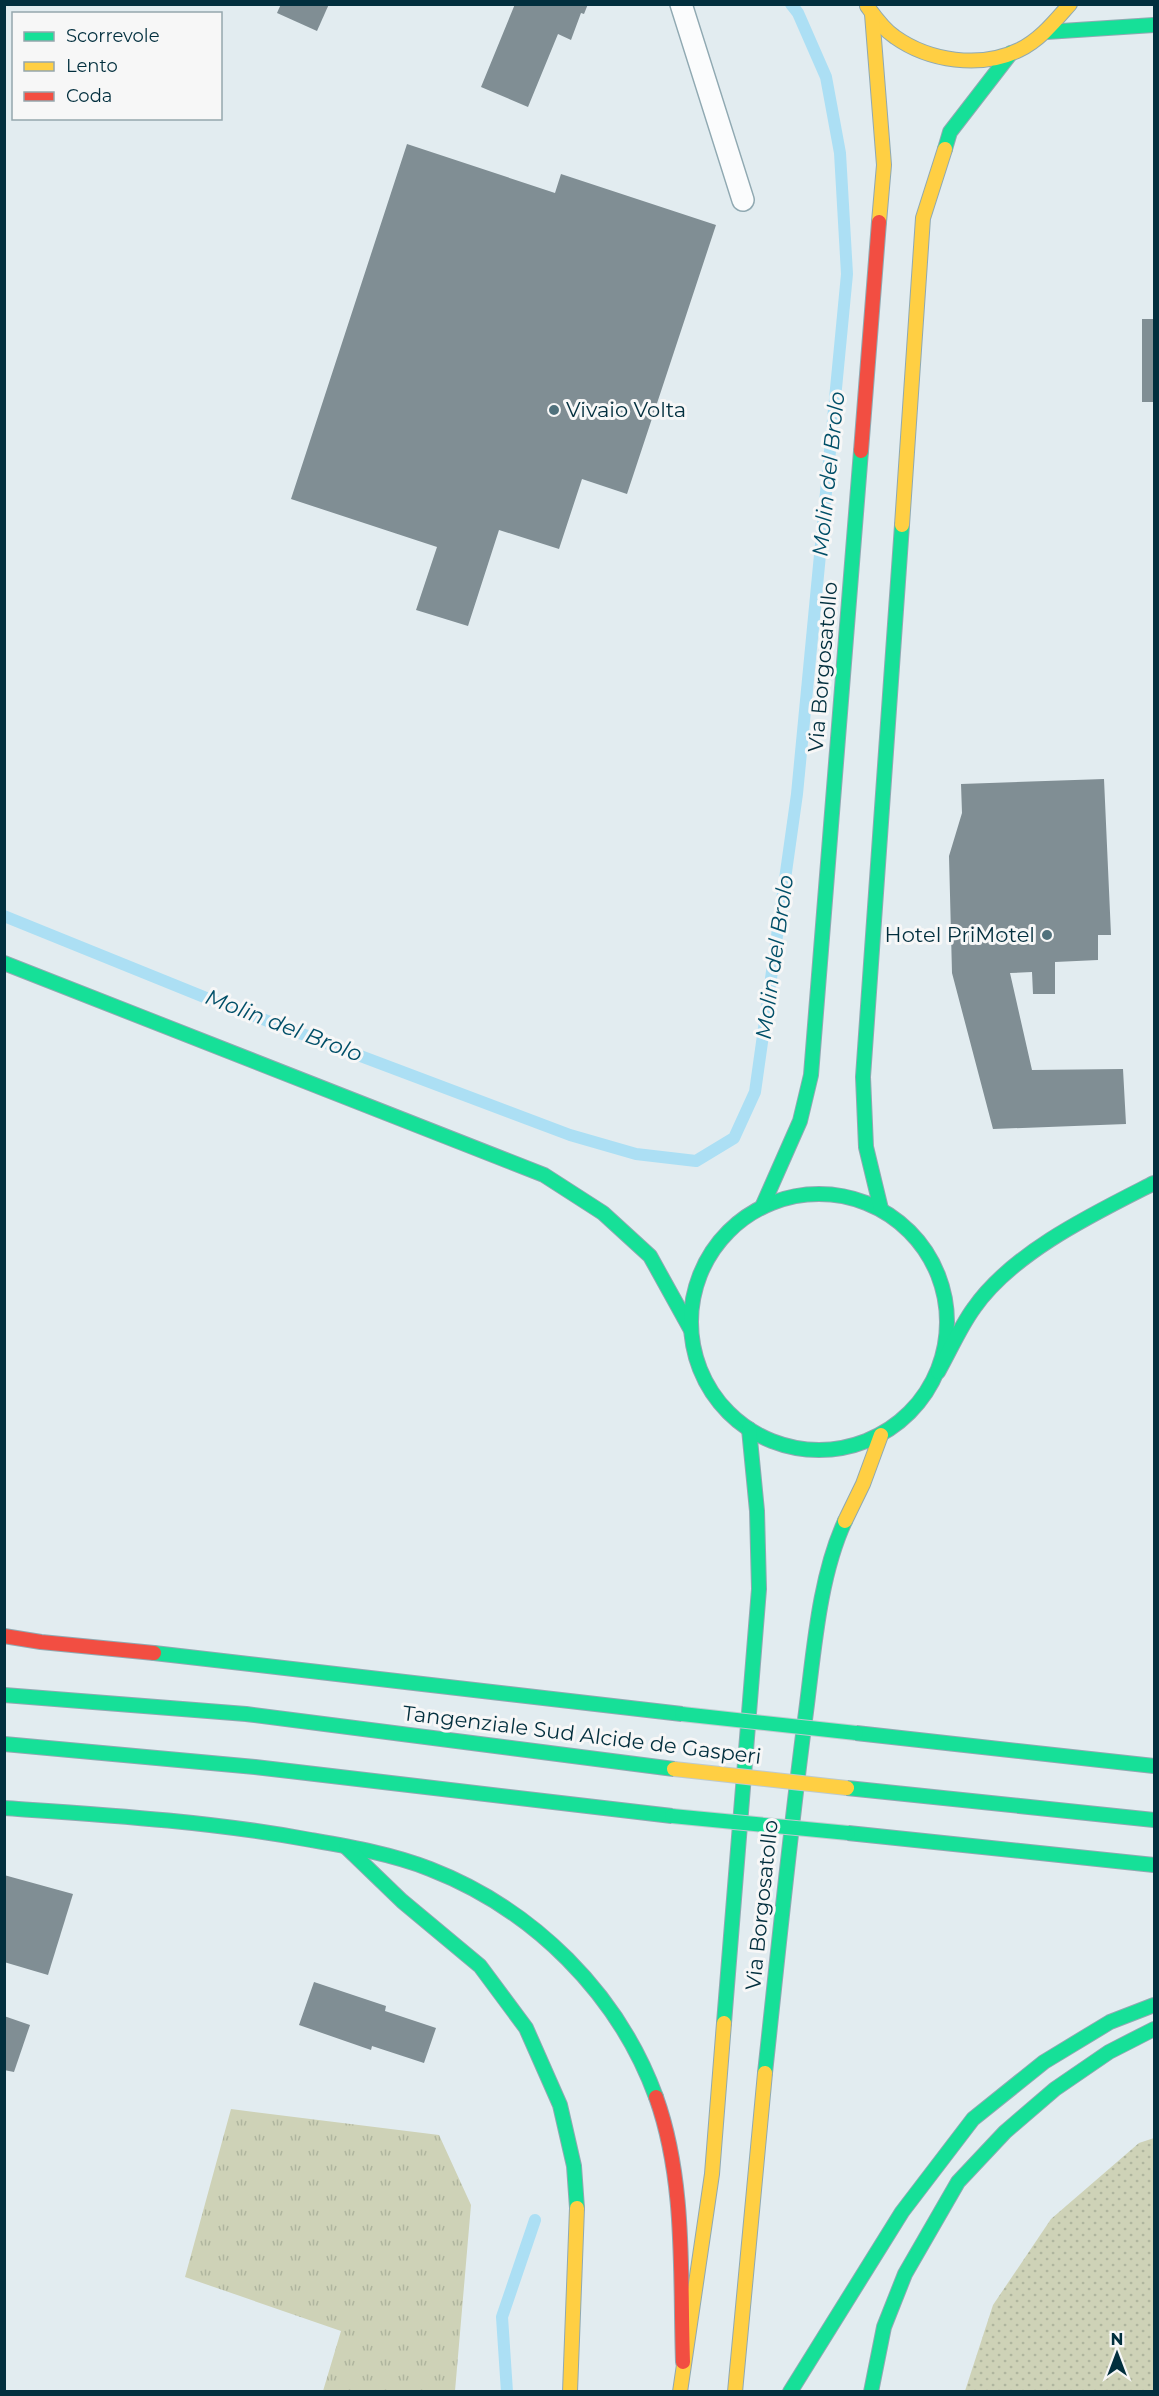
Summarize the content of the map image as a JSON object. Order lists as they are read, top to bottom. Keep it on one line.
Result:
{"streets":{"main road":["Via Borgosatollo","Tangenziale Sud Alcide de Gasperi"]},"water":["Molin del Brolo"],"places":["Vivaio Volta","Hotel PriMotel"],"legend":["Scorrevole","Lento","Coda"],"north":"top"}
